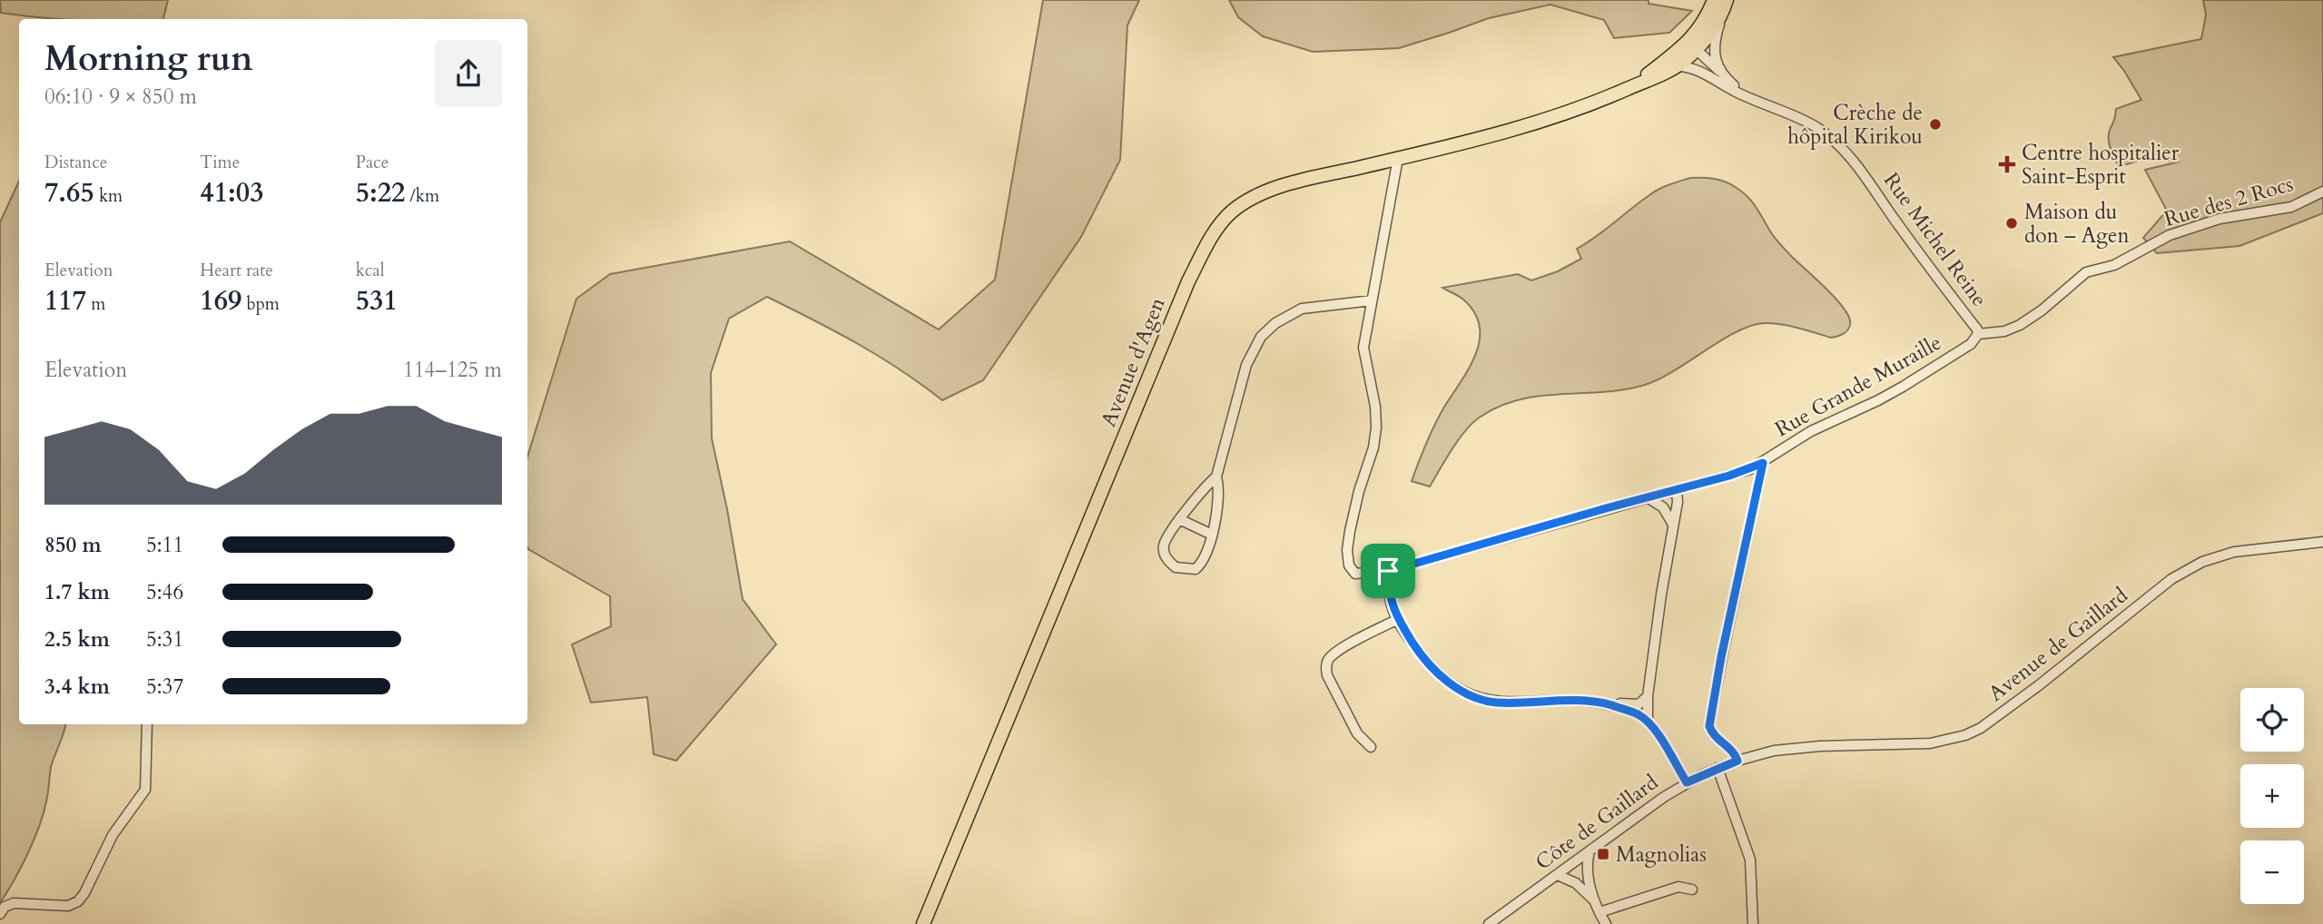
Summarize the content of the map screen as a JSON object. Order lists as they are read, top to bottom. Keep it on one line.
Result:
{"streets":{"main road":["Avenue d'Agen"],"street":["Rue des 2 Rocs","Rue Michel Reine","Rue Grande Muraille","Avenue de Gaillard","Côte de Gaillard"]},"crossings":[["Rue des 2 Rocs","Rue Michel Reine"],["Rue des 2 Rocs","Rue Grande Muraille"],["Rue Michel Reine","Avenue d'Agen"],["Rue Michel Reine","Rue Grande Muraille"],["Avenue d'Agen","Rue Grande Muraille"],["Avenue de Gaillard","Côte de Gaillard"]],"places":{"other":["Crèche de hôpital Kirikou","Maison du don – Agen"],"health":["Centre hospitalier Saint-Esprit"],"transit":["Magnolias"]},"page":{"heading":["Morning run","06:10 · 9 × 850 m"],"stats":[["Distance","7.65 km"],["Time","41:03"],["Pace","5:22 /km"],["Elevation","117 m"],["Heart rate","169 bpm"],["kcal","531"]],"chart":["Elevation","114–125 m"],"list":[{"name":"850 m","note":"5:11"},{"name":"1.7 km","note":"5:46"},{"name":"2.5 km","note":"5:31"},{"name":"3.4 km","note":"5:37"}],"map_buttons":["+","−"]}}
